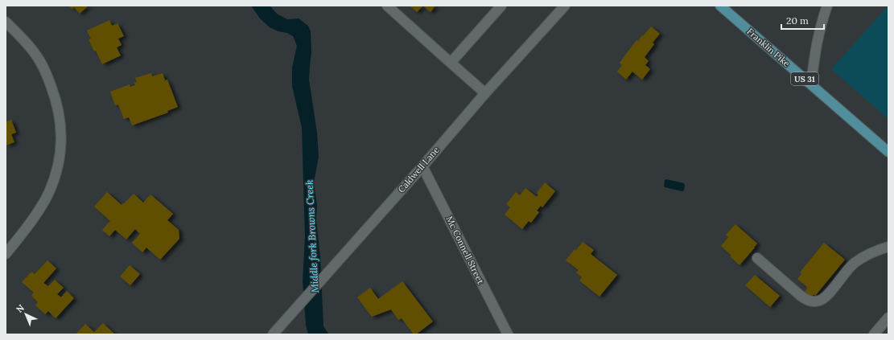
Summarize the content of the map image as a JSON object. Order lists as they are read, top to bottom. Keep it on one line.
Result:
{"streets":{"main road":["Franklin Pike","US 31"],"street":["Caldwell Lane","Mc Connell Street"]},"crossings":[["Caldwell Lane","Mc Connell Street"]],"water":["Middle fork Browns Creek"],"scale_bar":"20 m","north":"top left"}
